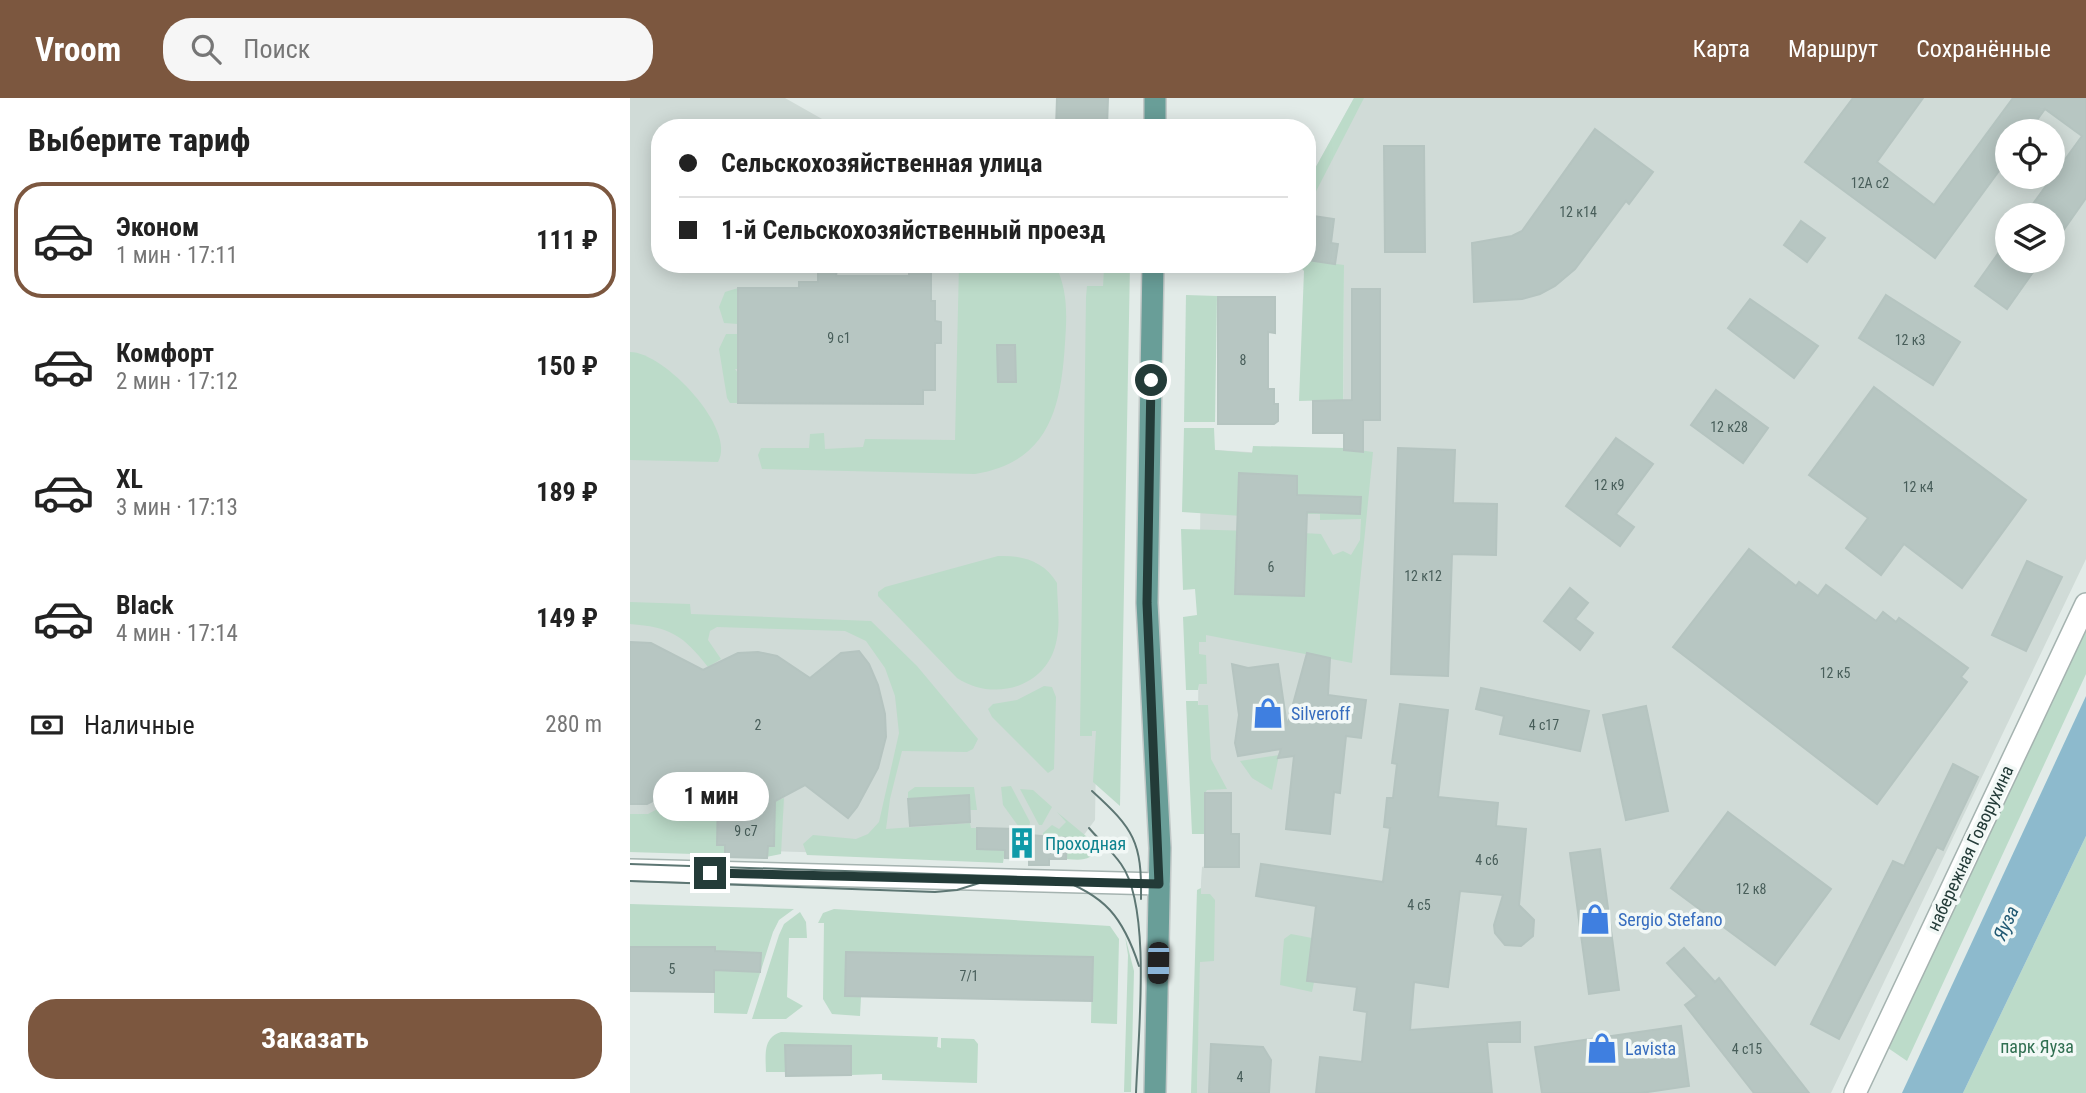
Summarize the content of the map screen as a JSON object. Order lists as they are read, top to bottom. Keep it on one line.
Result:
{"streets":{"street":["набережная Говорухина"]},"water":["Яуза"],"parks":["парк Яуза"],"places":{"shop":["Silveroff","Sergio Stefano","Lavista"],"building":["Проходная"]},"house_numbers":["12А с2","12 к14","9 с1","12 к3","8","12 к28","12 к9","12 к4","6","12 к12","12 к5","2","4 c17","9 c7","4 c6","12 к8","4 с5","5","7/1","4 с15","4"],"page":{"header":"Vroom","search":"Поиск","nav":["Карта","Маршрут","Сохранённые"],"heading":"Выберите тариф","banner":["Сельскохозяйственная улица","1-й Сельскохозяйственный проезд"],"list":[{"name":"Эконом","note":"1 мин · 17:11","value":"111 ₽"},{"name":"Комфорт","note":"2 мин · 17:12","value":"150 ₽"},{"name":"XL","note":"3 мин · 17:13","value":"189 ₽"},{"name":"Black","note":"4 мин · 17:14","value":"149 ₽"}],"pay":["Наличные","280 m"],"bubble":"1 мин","buttons":"Заказать"}}
